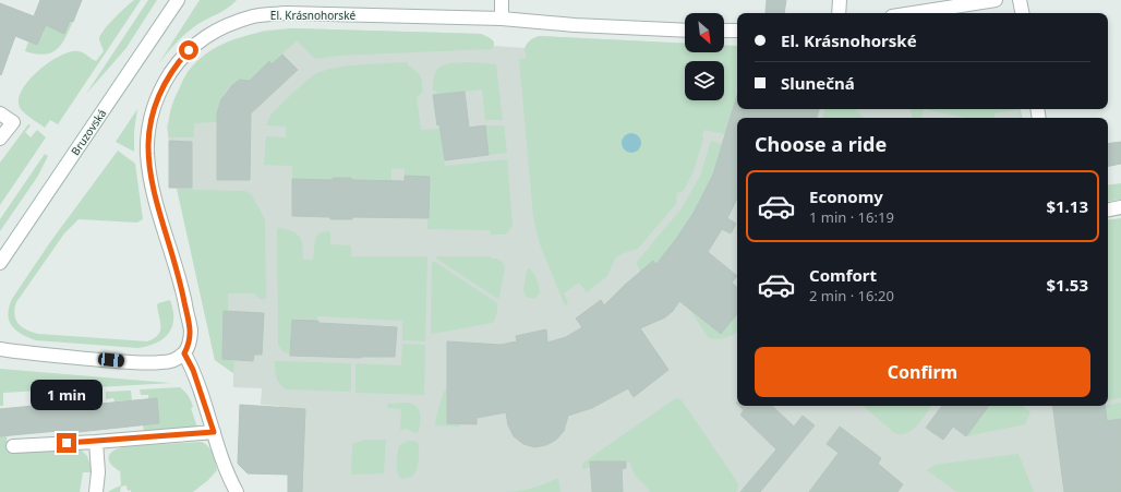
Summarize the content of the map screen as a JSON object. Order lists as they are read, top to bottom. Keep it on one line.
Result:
{"streets":{"street":["El. Krásnohorské","Bruzovská"]},"north":"bottom right","page":{"banner":["El. Krásnohorské","Slunečná"],"heading":"Choose a ride","list":[{"name":"Economy","note":"1 min · 16:19","value":"$1.13"},{"name":"Comfort","note":"2 min · 16:20","value":"$1.53"}],"buttons":"Confirm","bubble":"1 min"}}
